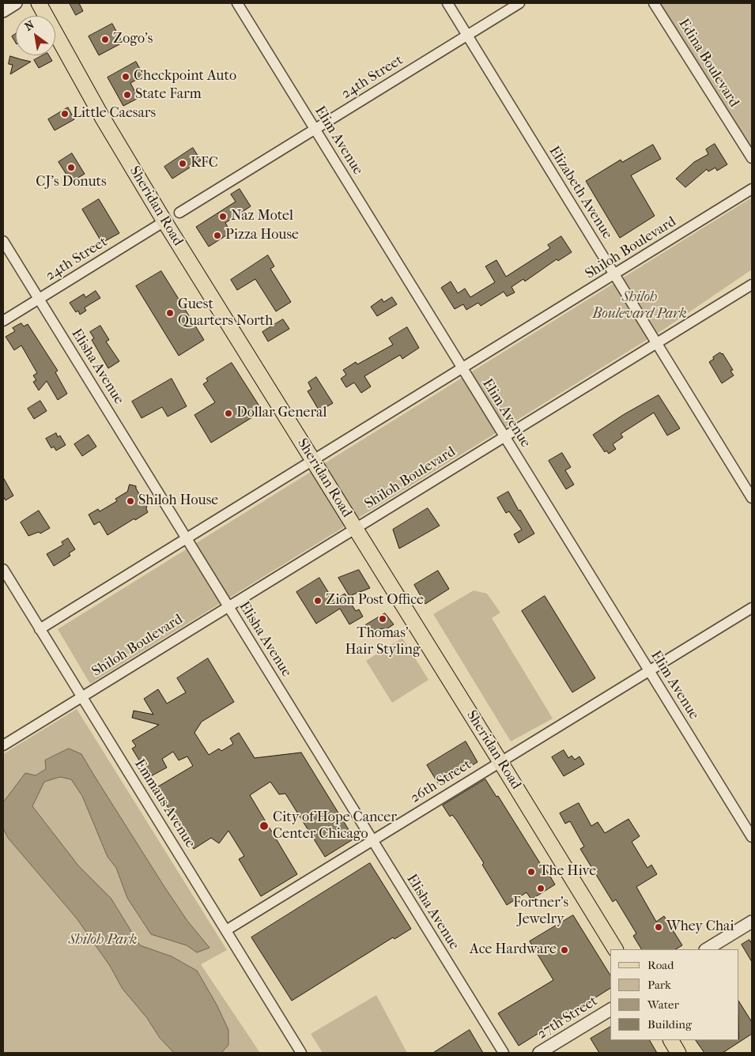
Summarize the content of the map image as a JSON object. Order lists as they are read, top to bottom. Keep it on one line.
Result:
{"streets":{"main road":["Sheridan Road"],"street":["Edina Boulevard","24th Street","Elim Avenue","Elizabeth Avenue","Shiloh Boulevard","Elisha Avenue","26th Street","Emmaus Avenue","27th Street"]},"crossings":[["24th Street","Elim Avenue"],["24th Street","Elizabeth Avenue"],["24th Street","Sheridan Road"],["24th Street","Elisha Avenue"],["Elim Avenue","Shiloh Boulevard"],["Elim Avenue","26th Street"],["Elizabeth Avenue","Shiloh Boulevard"],["Sheridan Road","Shiloh Boulevard"],["Sheridan Road","26th Street"],["Shiloh Boulevard","Elisha Avenue"],["Shiloh Boulevard","Emmaus Avenue"],["Elisha Avenue","26th Street"],["26th Street","Emmaus Avenue"]],"parks":["Shiloh Boulevard Park","Shiloh Park"],"places":["Zogo's","Checkpoint Auto","State Farm","Little Caesars","KFC","CJ's Donuts","Naz Motel","Pizza House","Guest Quarters North","Dollar General","Shiloh House","Zion Post Office","Thomas' Hair Styling","City of Hope Cancer Center Chicago","The Hive","Fortner's Jewelry","Whey Chai","Ace Hardware"],"legend":["Road","Park","Water","Building"],"north":"top left"}
